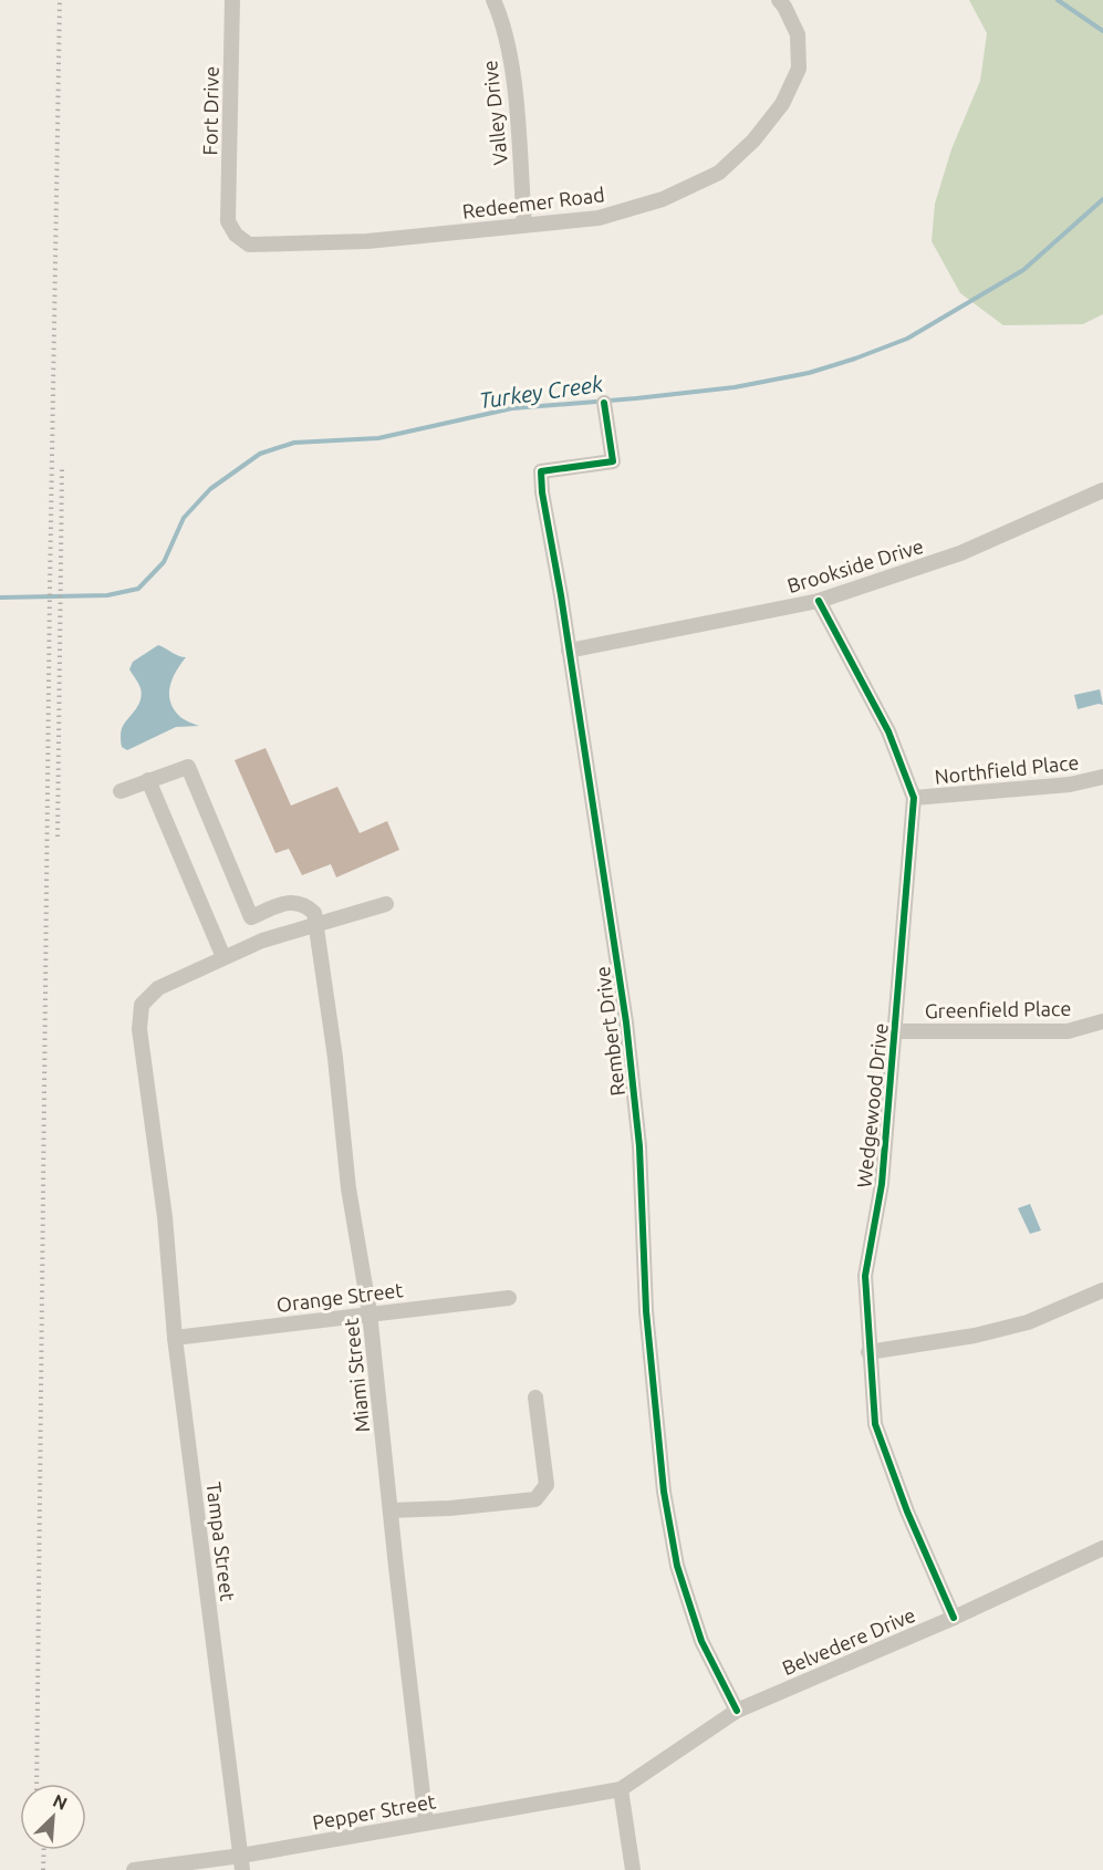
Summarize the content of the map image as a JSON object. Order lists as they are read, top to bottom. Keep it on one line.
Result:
{"streets":{"street":["Fort Drive","Valley Drive","Redeemer Road","Brookside Drive","Northfield Place","Greenfield Place","Rembert Drive","Wedgewood Drive","Orange Street","Miami Street","Tampa Street","Belvedere Drive","Pepper Street"]},"crossings":[["Fort Drive","Redeemer Road"],["Valley Drive","Redeemer Road"],["Brookside Drive","Rembert Drive"],["Brookside Drive","Wedgewood Drive"],["Northfield Place","Wedgewood Drive"],["Greenfield Place","Wedgewood Drive"],["Rembert Drive","Belvedere Drive"],["Wedgewood Drive","Belvedere Drive"],["Orange Street","Miami Street"],["Orange Street","Tampa Street"],["Miami Street","Tampa Street"],["Miami Street","Pepper Street"],["Tampa Street","Pepper Street"],["Belvedere Drive","Pepper Street"]],"water":["Turkey Creek"],"north":"top right"}
